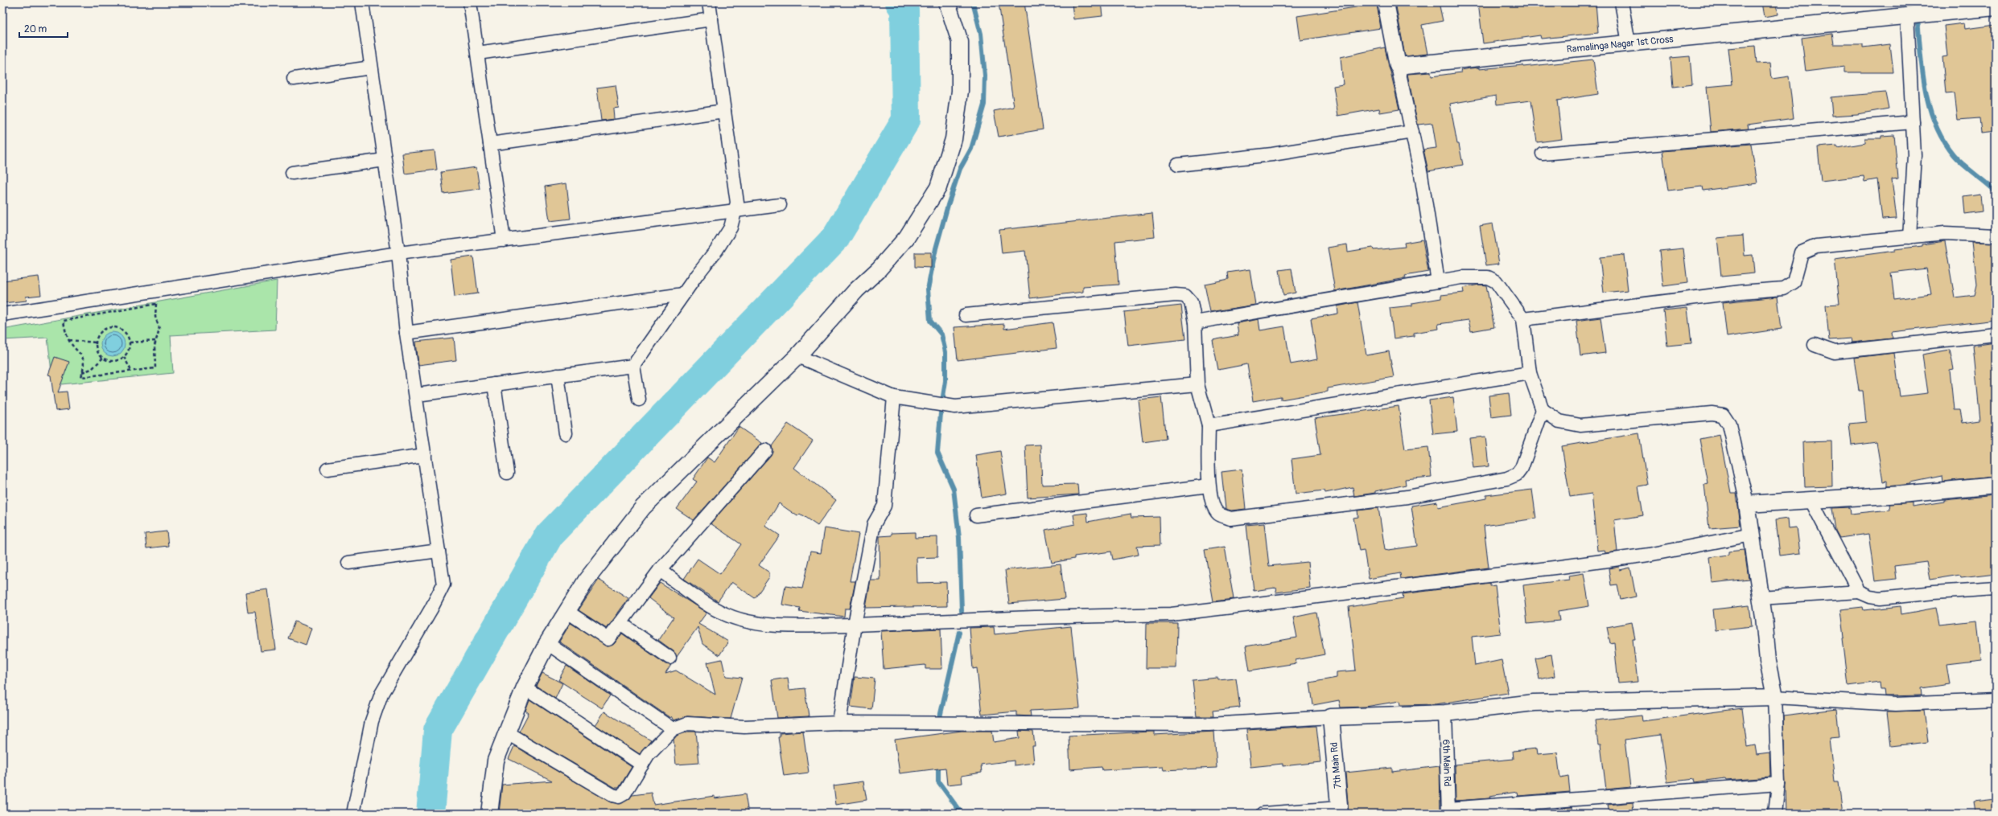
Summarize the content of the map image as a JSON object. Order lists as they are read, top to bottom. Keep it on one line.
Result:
{"streets":{"street":["Ramalinga Nagar 1st Cross","6th Main Rd","7th Main Rd"]},"scale_bar":"20 m"}
